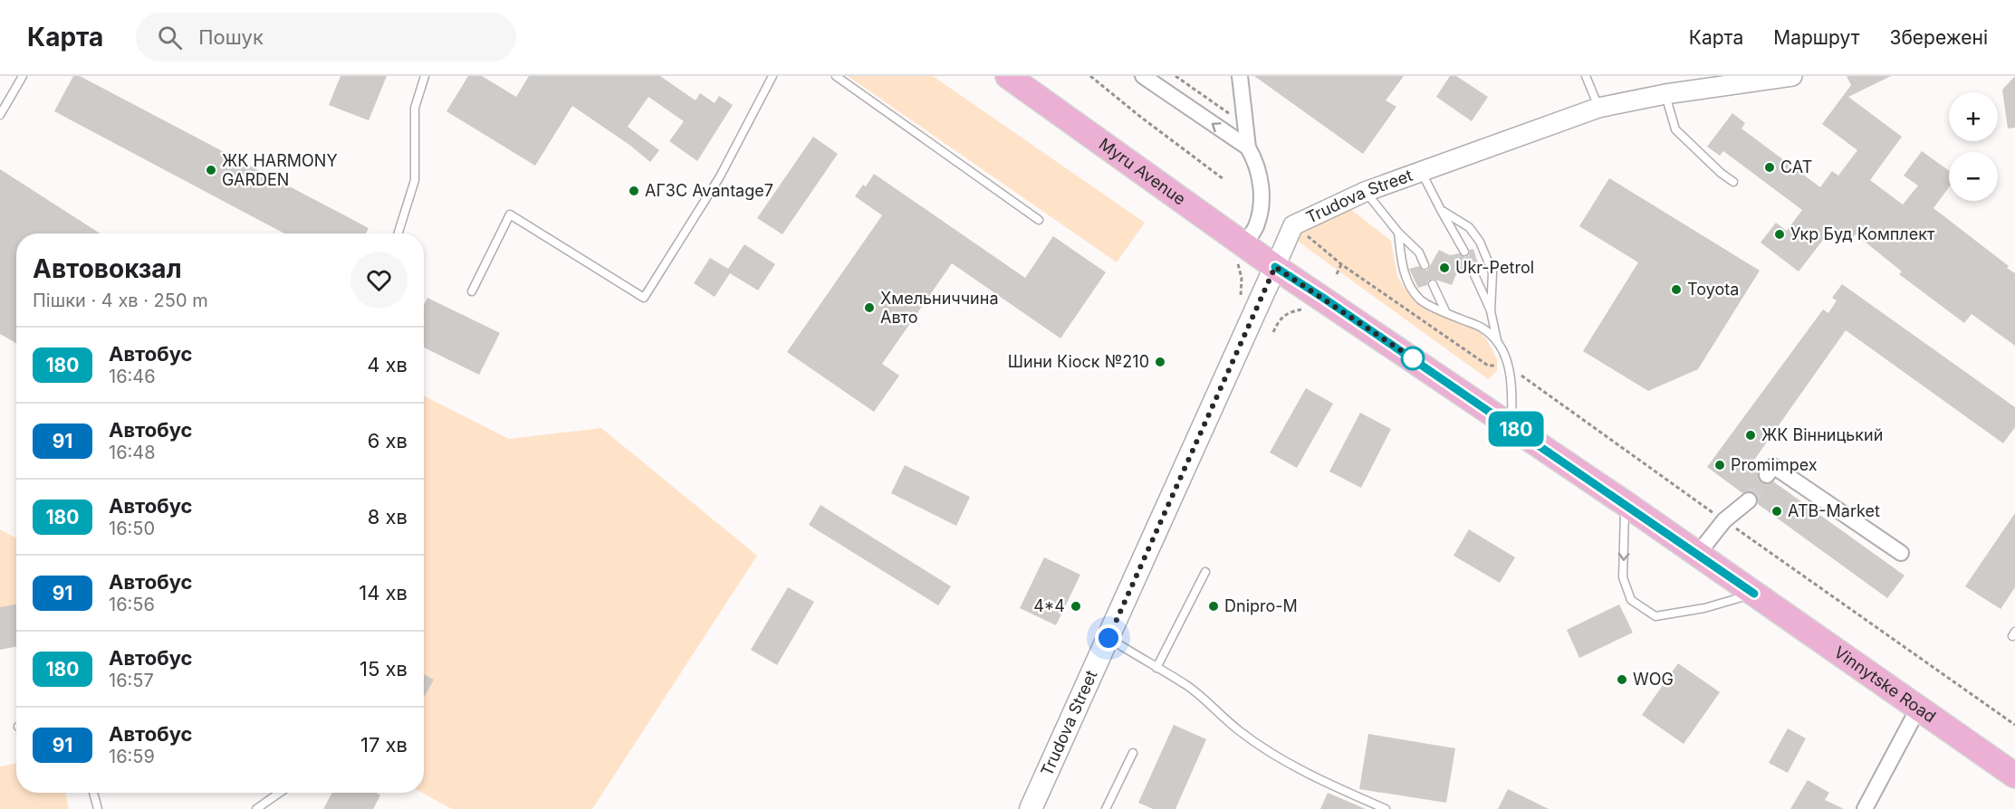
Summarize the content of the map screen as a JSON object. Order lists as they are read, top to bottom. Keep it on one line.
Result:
{"streets":{"main road":["Myru Avenue","Trudova Street","Vinnytske Road"]},"crossings":[["Myru Avenue","Trudova Street"],["Myru Avenue","Vinnytske Road"]],"places":["САТ","ЖК HARMONY GARDEN","АГЗС Avantage7","Укр Буд Комплект","Ukr-Petrol","Toyota","Хмельниччина Авто","Шини Кіоск №210","ЖК Вінницький","Promimpex","ATB-Market","4*4","Dnipro-M","WOG"],"lines":["bus line 180"],"page":{"header":"Карта","search":"Пошук","nav":["Карта","Маршрут","Збережені"],"on_map":"180","map_buttons":["+","−"],"heading":["Автовокзал","Пішки · 4 хв · 250 m"],"list":[{"mark":"180","name":"Автобус","note":"16:46","value":"4 хв"},{"mark":"91","name":"Автобус","note":"16:48","value":"6 хв"},{"mark":"180","name":"Автобус","note":"16:50","value":"8 хв"},{"mark":"91","name":"Автобус","note":"16:56","value":"14 хв"},{"mark":"180","name":"Автобус","note":"16:57","value":"15 хв"},{"mark":"91","name":"Автобус","note":"16:59","value":"17 хв"}]}}
